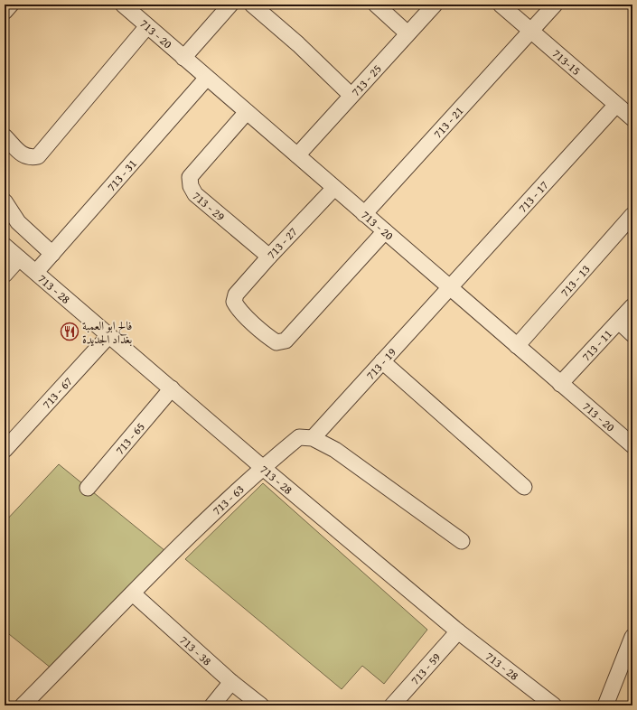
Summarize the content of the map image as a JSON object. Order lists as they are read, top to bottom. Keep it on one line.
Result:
{"streets":{"street":["713 - 20","713-15","713 - 25","713 - 21","713 - 31","713 - 17","713 - 29","713 - 27","713 - 13","713 - 28","713 - 11","713 - 19","713 - 67","713 - 65","713 - 63","713 - 38","713 - 59"]},"crossings":[["713 - 20","713 - 25"],["713 - 20","713 - 21"],["713 - 20","713 - 31"],["713 - 20","713 - 17"],["713 - 20","713 - 29"],["713 - 20","713 - 27"],["713 - 20","713 - 13"],["713 - 20","713 - 11"],["713 - 20","713 - 19"],["713-15","713 - 21"],["713-15","713 - 17"],["713 - 31","713 - 28"],["713 - 17","713 - 19"],["713 - 29","713 - 27"],["713 - 28","713 - 67"],["713 - 28","713 - 65"],["713 - 28","713 - 63"],["713 - 28","713 - 59"],["713 - 19","713 - 63"],["713 - 63","713 - 38"]],"places":{"restaurant":["فالح ابو العمبة بغداد الجديدة"]}}
